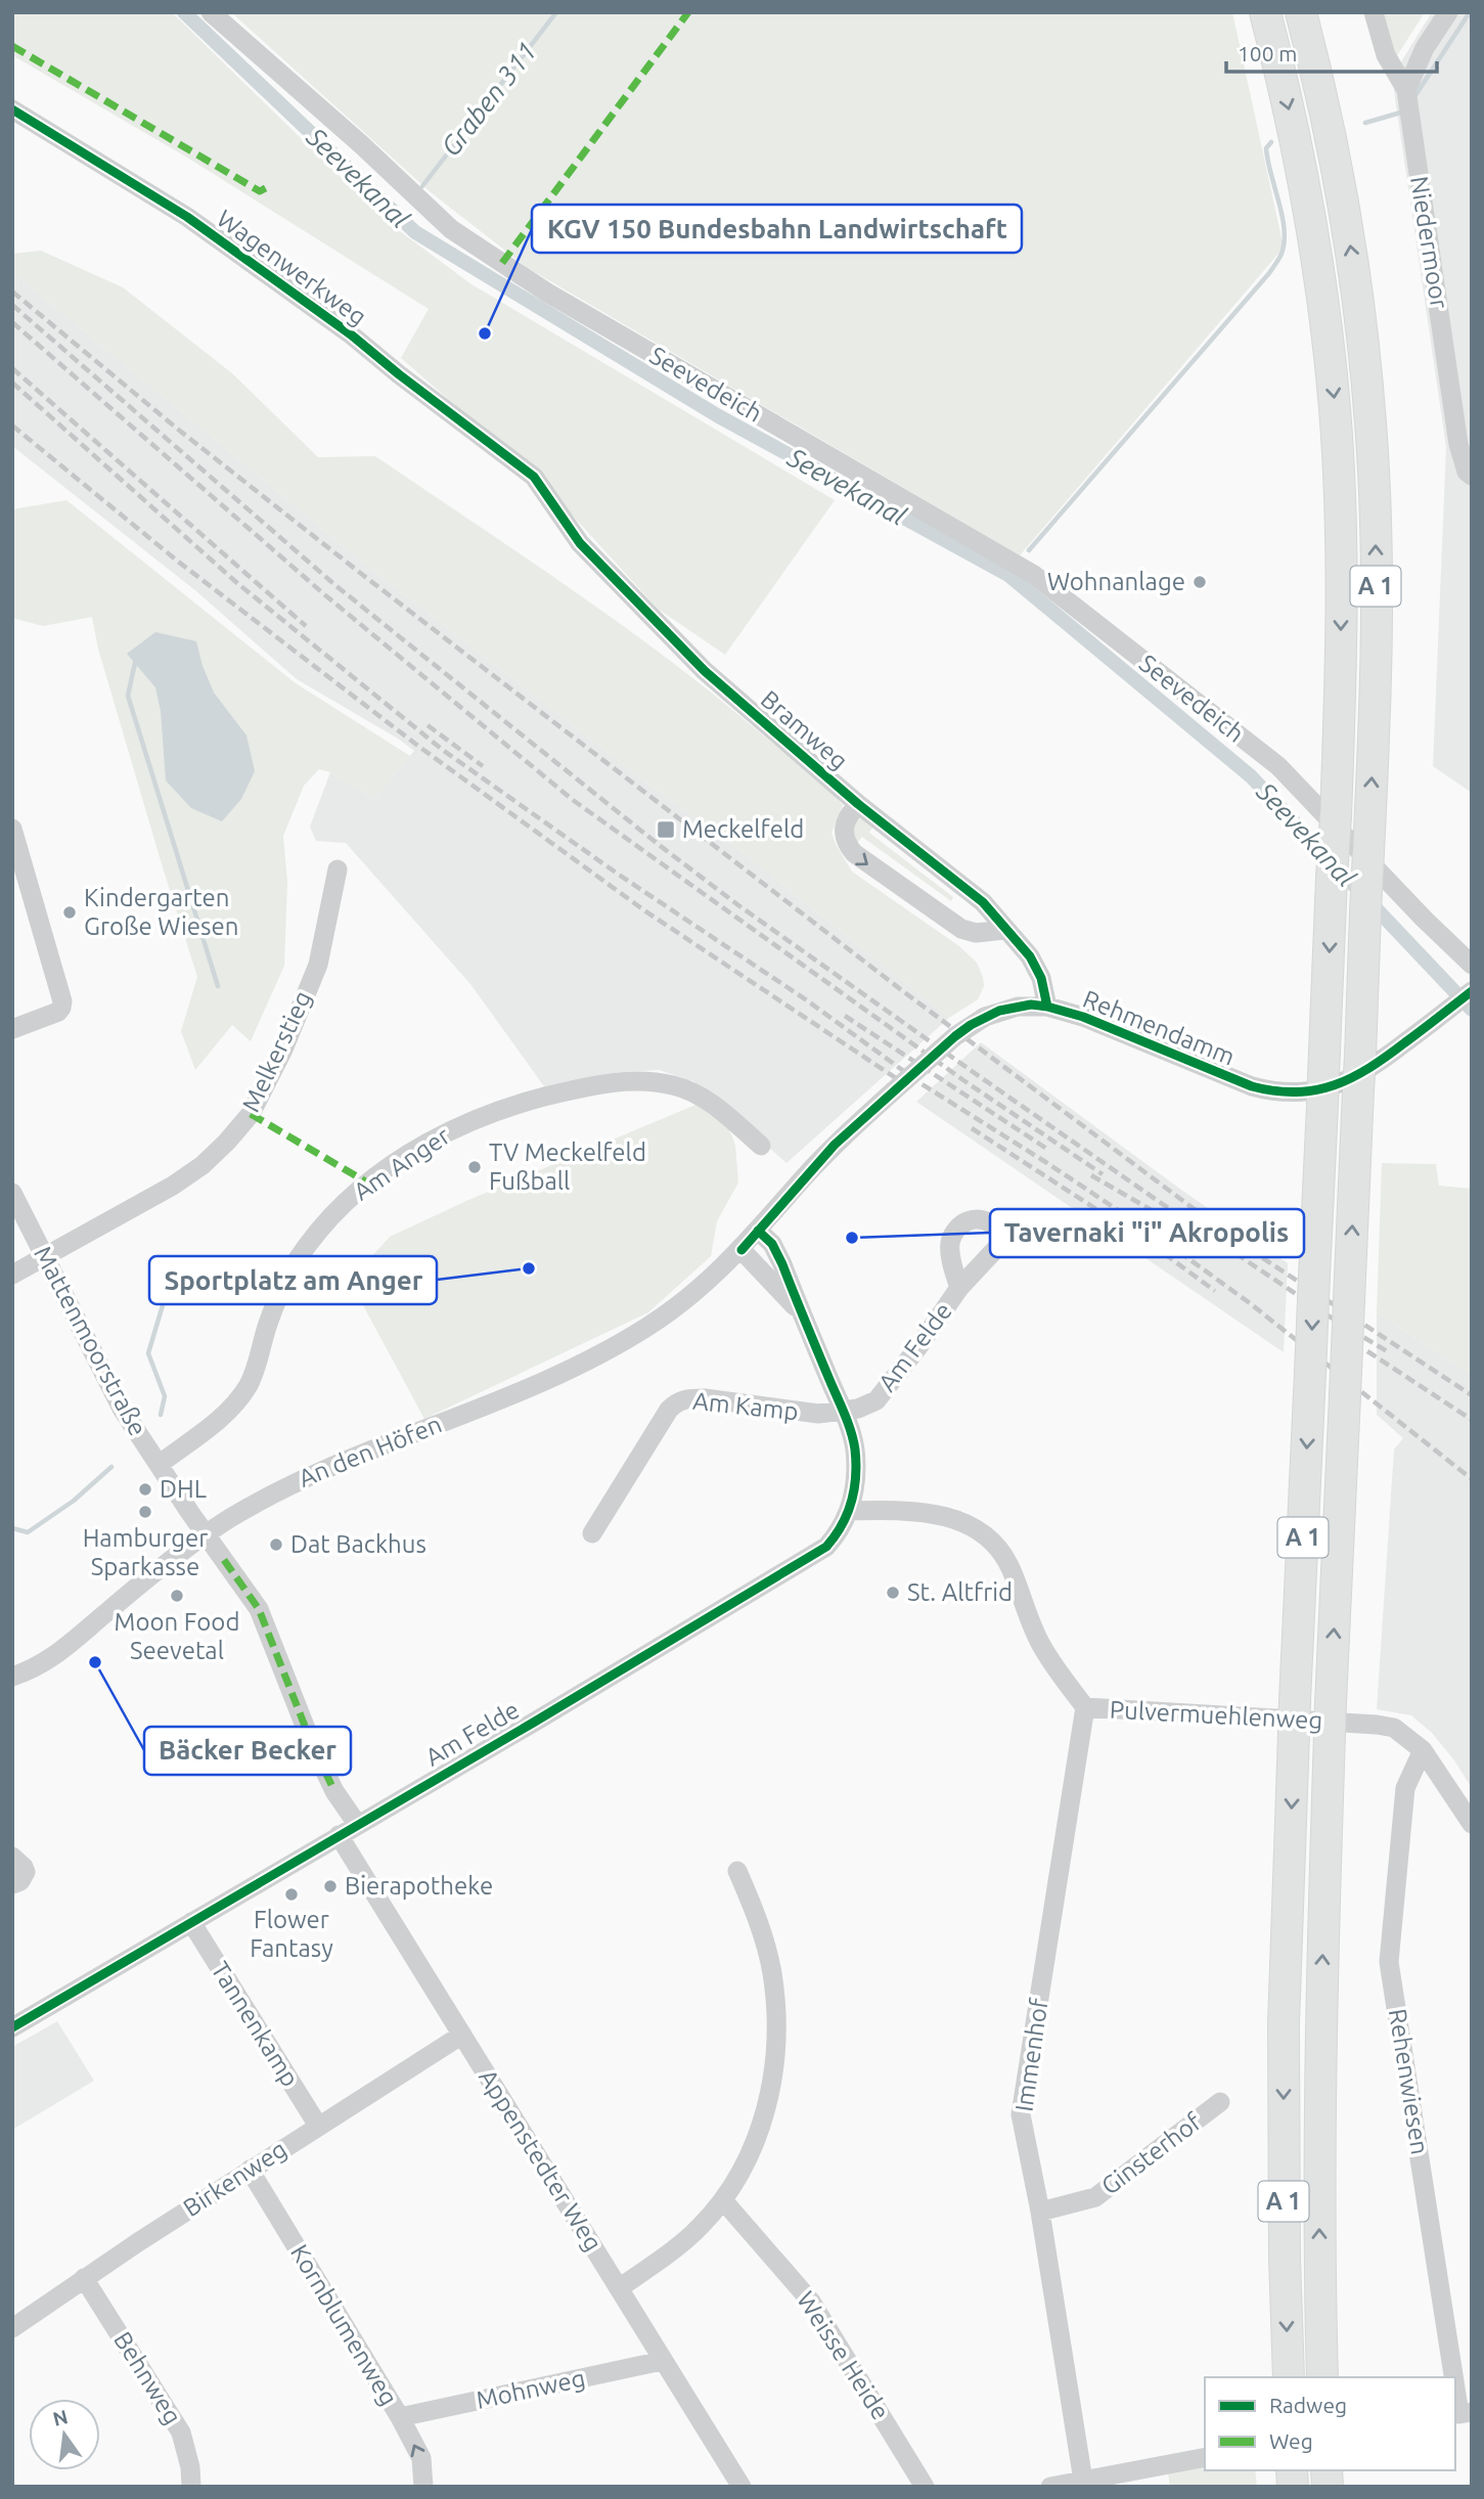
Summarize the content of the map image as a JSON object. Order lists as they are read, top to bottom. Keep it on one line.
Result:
{"streets":{"highway":["A 1"],"street":["Niedermoor","Wagenwerkweg","Seevedeich","Bramweg","Rehmendamm","Melkerstieg","Am Anger","Mattenmoorstraße","Am Felde","Am Kamp","An den Höfen","Pulvermuehlenweg","Tannenkamp","Immenhof","Rehenwiesen","Ginsterhof","Appenstedter Weg","Birkenweg","Kornblumenweg","Weisse Heide","Behnweg","Mohnweg"]},"crossings":[["Wagenwerkweg","Bramweg"],["Bramweg","Rehmendamm"],["Rehmendamm","An den Höfen"],["Melkerstieg","Mattenmoorstraße"],["Am Anger","Mattenmoorstraße"],["Mattenmoorstraße","Am Felde"],["Mattenmoorstraße","An den Höfen"],["Am Felde","Am Kamp"],["Am Felde","Pulvermuehlenweg"],["Am Felde","Tannenkamp"],["Am Felde","Appenstedter Weg"],["Pulvermuehlenweg","Immenhof"],["Pulvermuehlenweg","Rehenwiesen"],["Tannenkamp","Birkenweg"],["Immenhof","Ginsterhof"],["Appenstedter Weg","Birkenweg"],["Appenstedter Weg","Mohnweg"],["Birkenweg","Kornblumenweg"],["Birkenweg","Behnweg"],["Kornblumenweg","Mohnweg"]],"water":["Graben 311","Seevekanal"],"places":{"other":["KGV 150 Bundesbahn Landwirtschaft","Wohnanlage","Kindergarten Große Wiesen","TV Meckelfeld Fußball","Tavernaki \"i\" Akropolis","Sportplatz am Anger","DHL","Hamburger Sparkasse","Dat Backhus","St. Altfrid","Moon Food Seevetal","Bäcker Becker","Bierapotheke","Flower Fantasy"],"transit":["Meckelfeld"]},"legend":["Radweg","Weg"],"scale_bar":"100 m","north":"top"}
